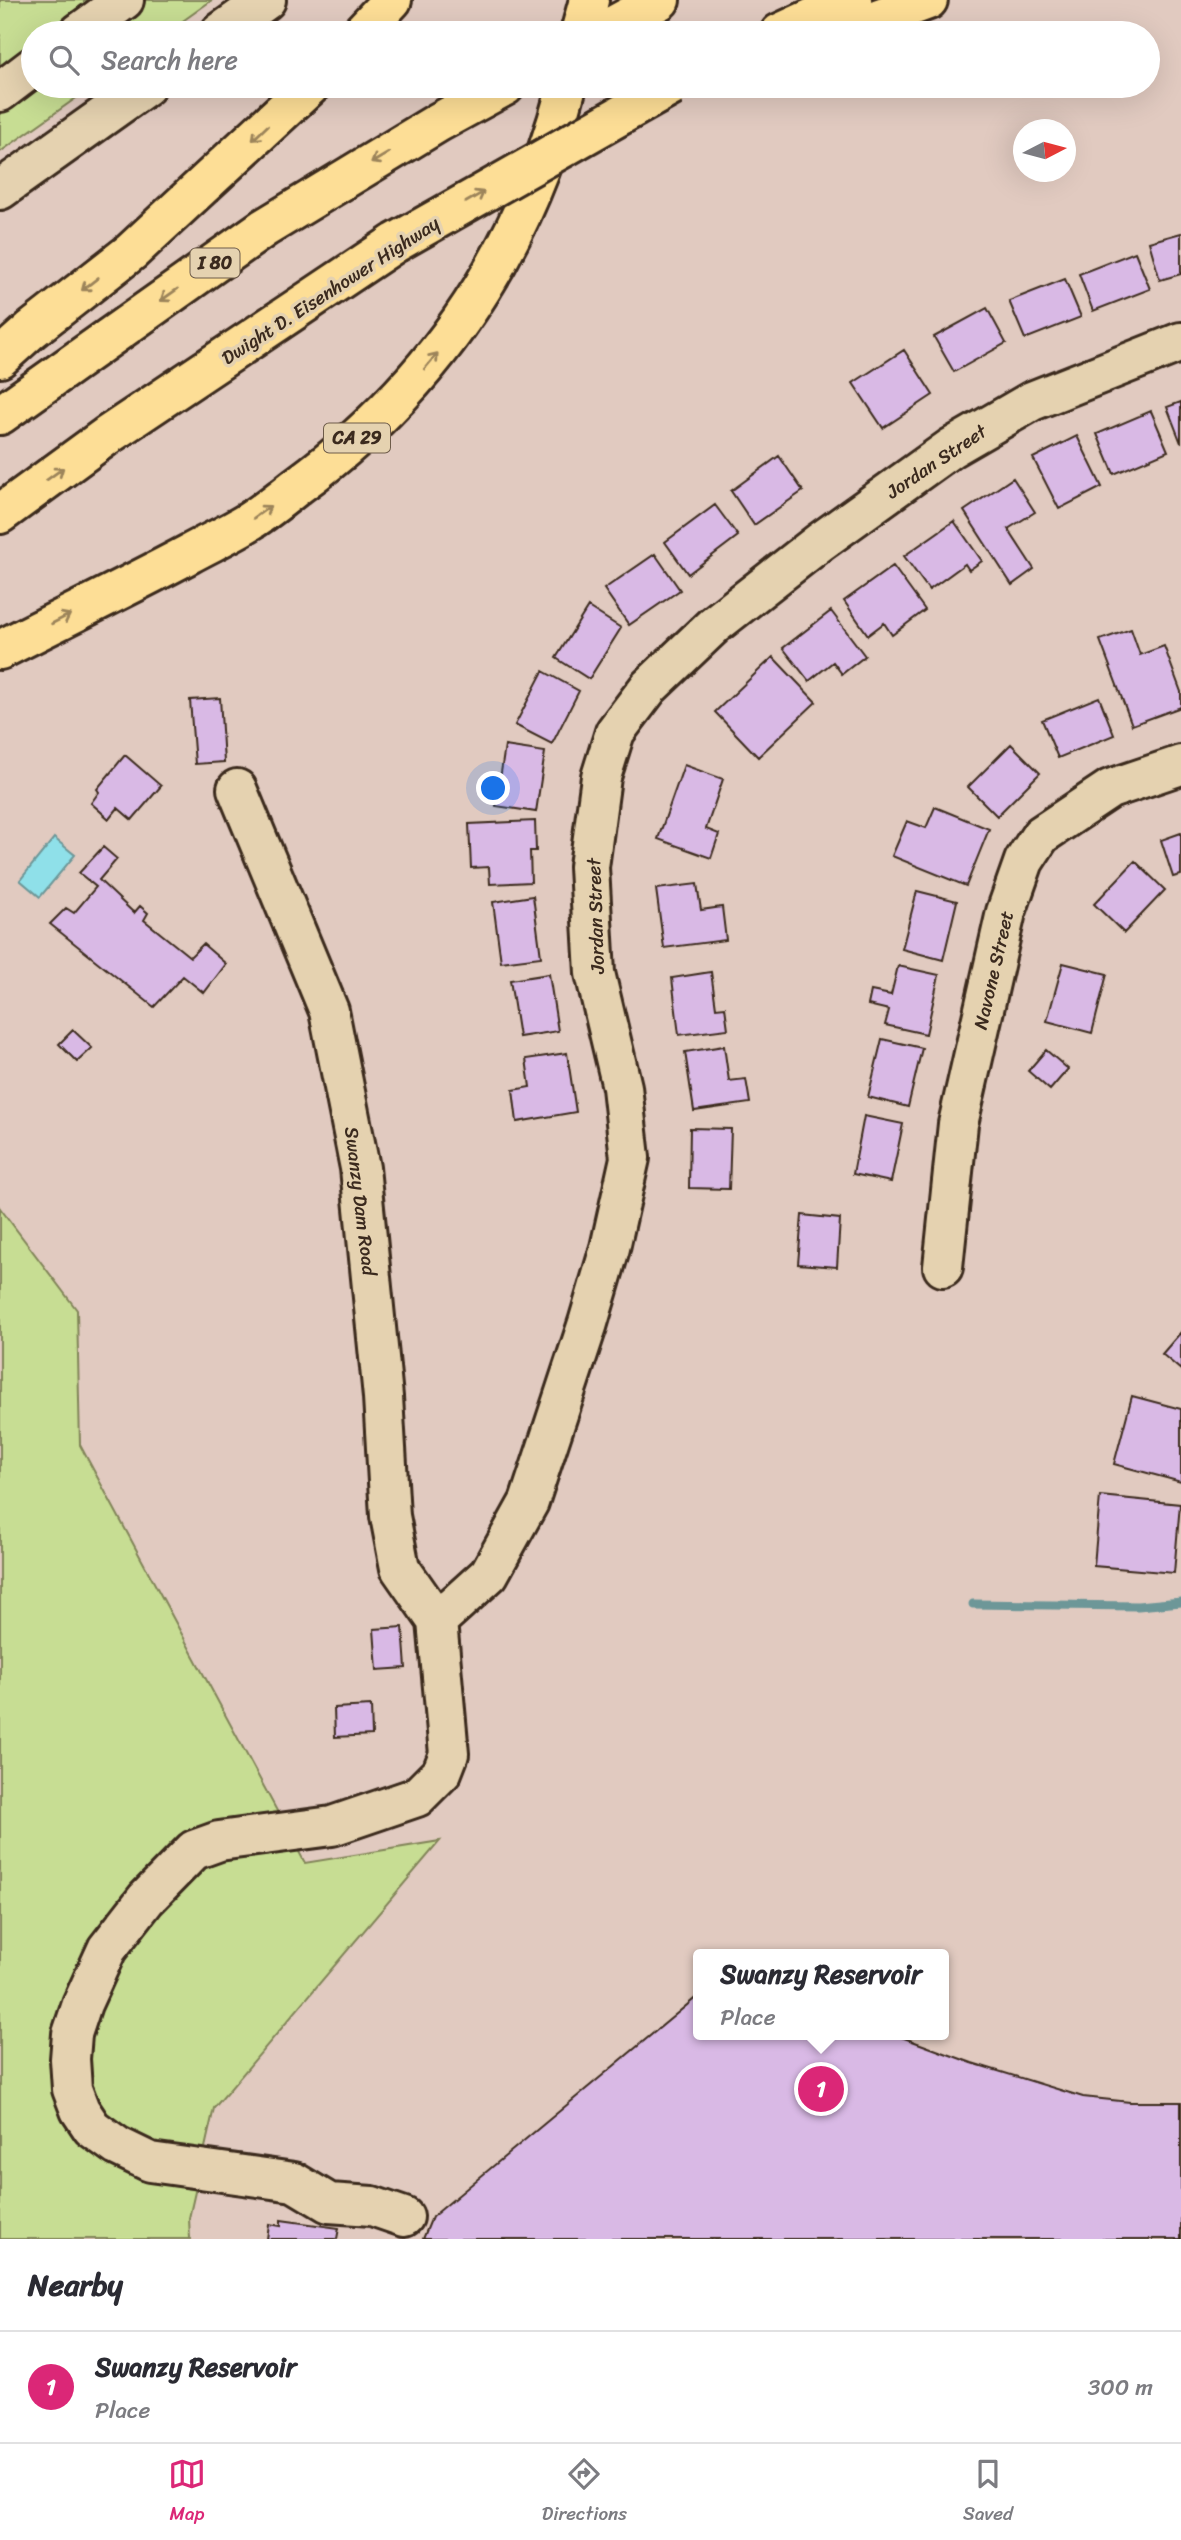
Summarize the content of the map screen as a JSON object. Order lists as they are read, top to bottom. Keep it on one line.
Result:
{"streets":{"highway":["I 80","Dwight D. Eisenhower Highway","CA 29"],"street":["Jordan Street","Navone Street","Swanzy Dam Road"]},"crossings":[["Jordan Street","Swanzy Dam Road"]],"north":"right","page":{"search":"Search here","popup":["Swanzy Reservoir","Place"],"pins":"1","heading":"Nearby","list":[{"mark":"1","name":"Swanzy Reservoir","note":"Place","value":"300 m"}],"nav":["Map","Directions","Saved"]}}
